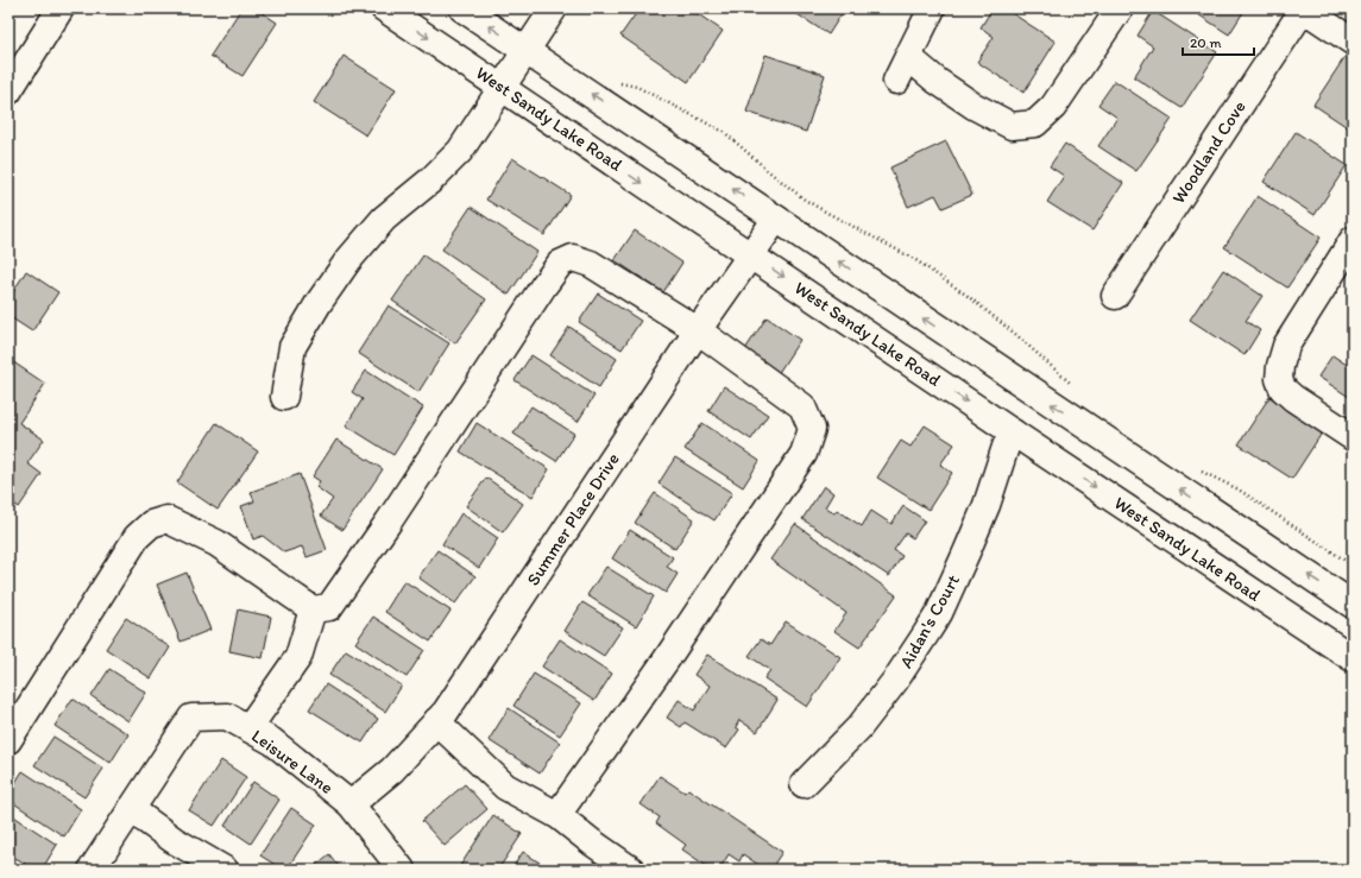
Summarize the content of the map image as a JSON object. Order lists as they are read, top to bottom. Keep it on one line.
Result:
{"streets":{"street":["West Sandy Lake Road","Woodland Cove","Summer Place Drive","Aidan's Court","Leisure Lane"]},"crossings":[["West Sandy Lake Road","Summer Place Drive"],["West Sandy Lake Road","Aidan's Court"],["Summer Place Drive","Leisure Lane"]],"scale_bar":"20 m"}
